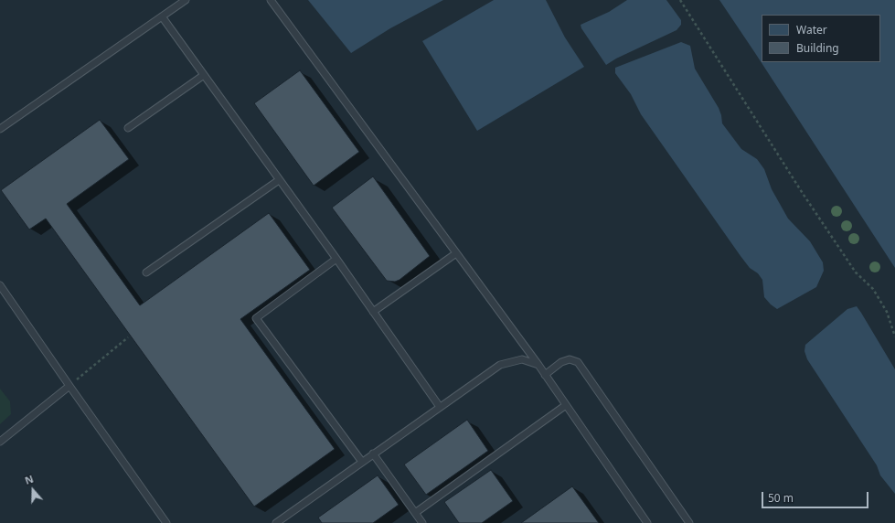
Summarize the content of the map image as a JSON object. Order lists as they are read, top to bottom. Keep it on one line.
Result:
{"legend":["Water","Building"],"scale_bar":"50 m","north":"top"}
